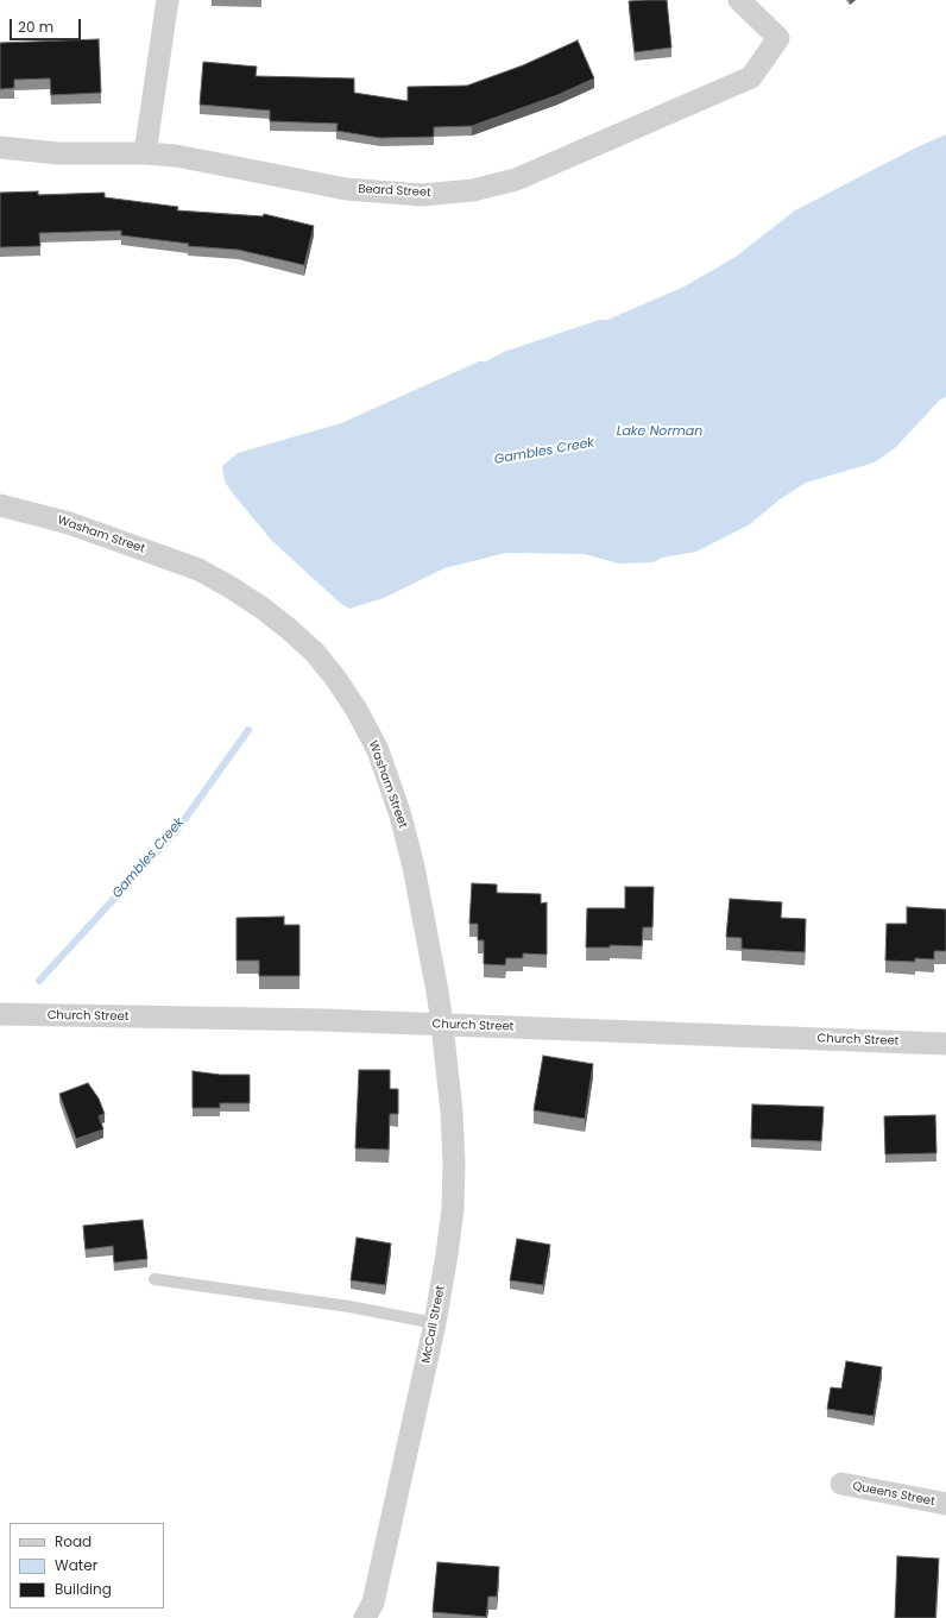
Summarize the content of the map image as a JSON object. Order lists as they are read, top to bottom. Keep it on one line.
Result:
{"streets":{"street":["Beard Street","Washam Street","Church Street","McCall Street","Queens Street"]},"crossings":[["Washam Street","Church Street"],["Washam Street","McCall Street"],["Church Street","McCall Street"]],"water":["Lake Norman","Gambles Creek"],"legend":["Road","Water","Building"],"scale_bar":"20 m"}
